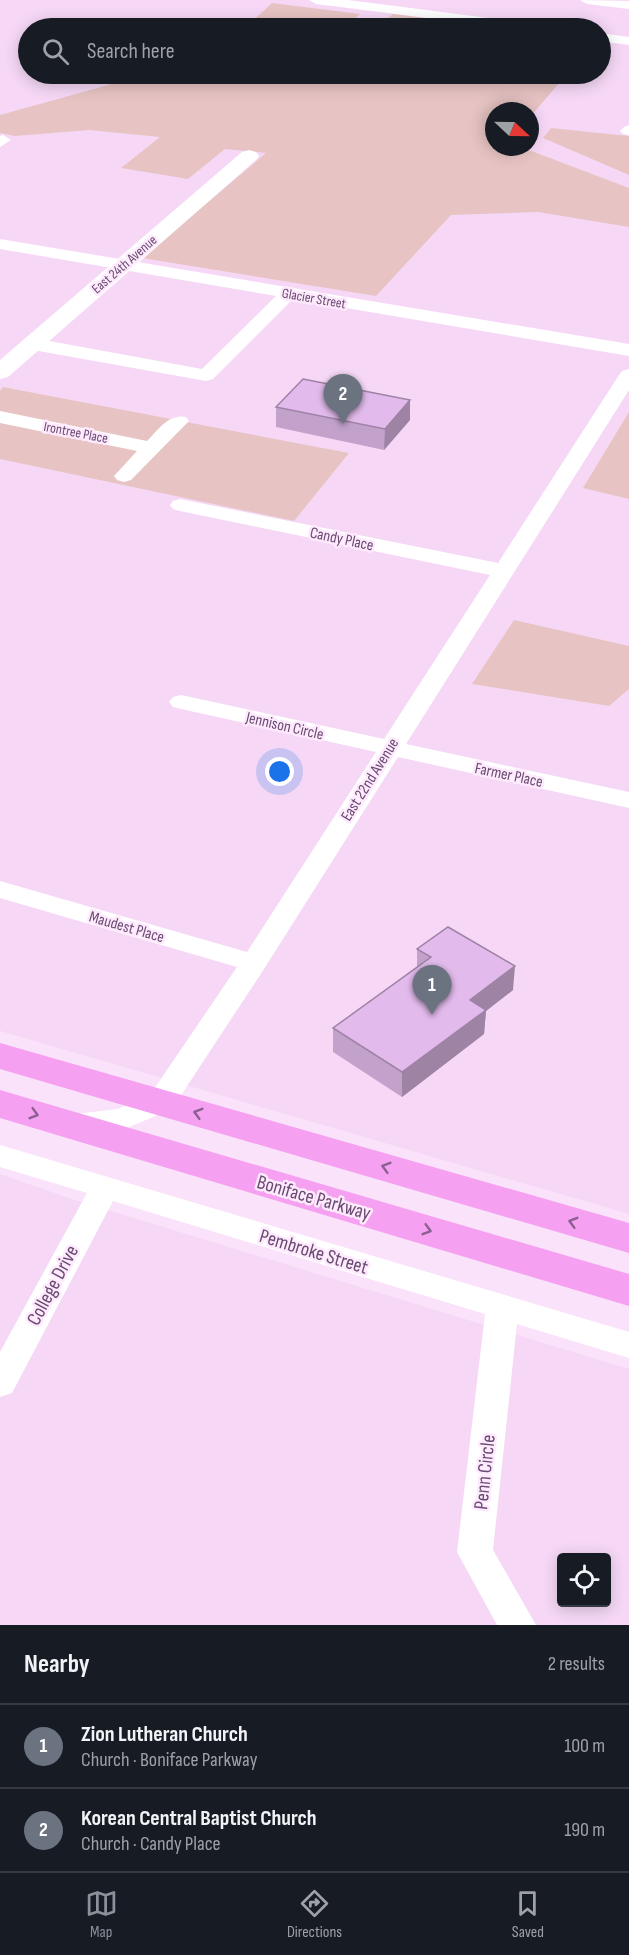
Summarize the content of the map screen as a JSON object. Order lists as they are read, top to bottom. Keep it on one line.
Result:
{"streets":{"main road":["Boniface Parkway"],"street":["East 24th Avenue","Glacier Street","Irontree Place","Candy Place","Jennison Circle","Farmer Place","East 22nd Avenue","Maudest Place","Pembroke Street","College Drive","Penn Circle"]},"crossings":[["East 24th Avenue","Glacier Street"],["Candy Place","East 22nd Avenue"],["Jennison Circle","Farmer Place"],["Jennison Circle","East 22nd Avenue"],["Farmer Place","East 22nd Avenue"],["East 22nd Avenue","Maudest Place"],["Pembroke Street","College Drive"],["Pembroke Street","Penn Circle"]],"north":"right","page":{"search":"Search here","pins":["2","1"],"heading":["Nearby","2 results"],"list":[{"mark":"1","name":"Zion Lutheran Church","note":"Church · Boniface Parkway","value":"100 m"},{"mark":"2","name":"Korean Central Baptist Church","note":"Church · Candy Place","value":"190 m"}],"nav":["Map","Directions","Saved"]}}
